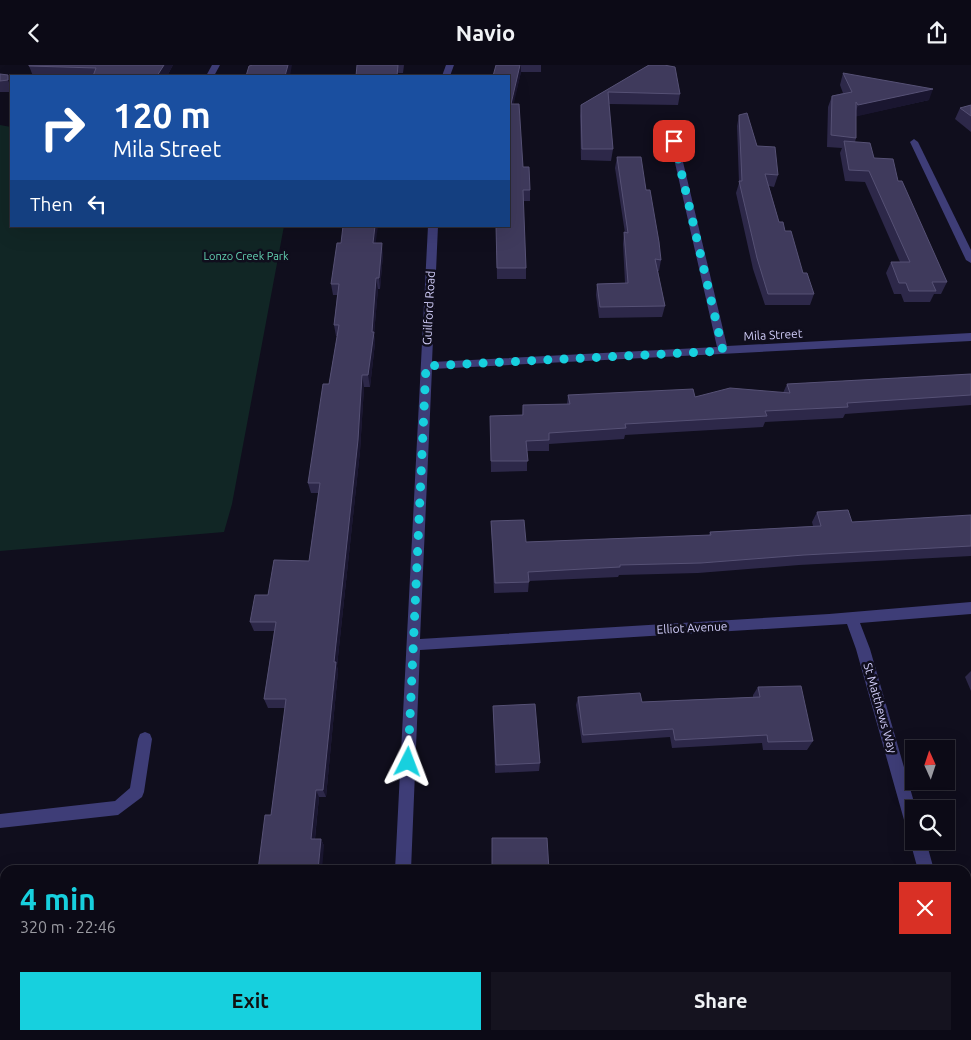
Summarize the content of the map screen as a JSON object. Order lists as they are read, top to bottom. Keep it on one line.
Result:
{"streets":{"street":["Guilford Road","Mila Street","Elliot Avenue","St Matthews Way"]},"crossings":[["Guilford Road","Mila Street"],["Guilford Road","Elliot Avenue"],["Elliot Avenue","St Matthews Way"]],"parks":["Lonzo Creek Park"],"north":"top","page":{"header":"Navio","turn":["120 m","Mila Street"],"then":"Then","heading":["4 min","320 m · 22:46"],"buttons":["Exit","Share"]}}
